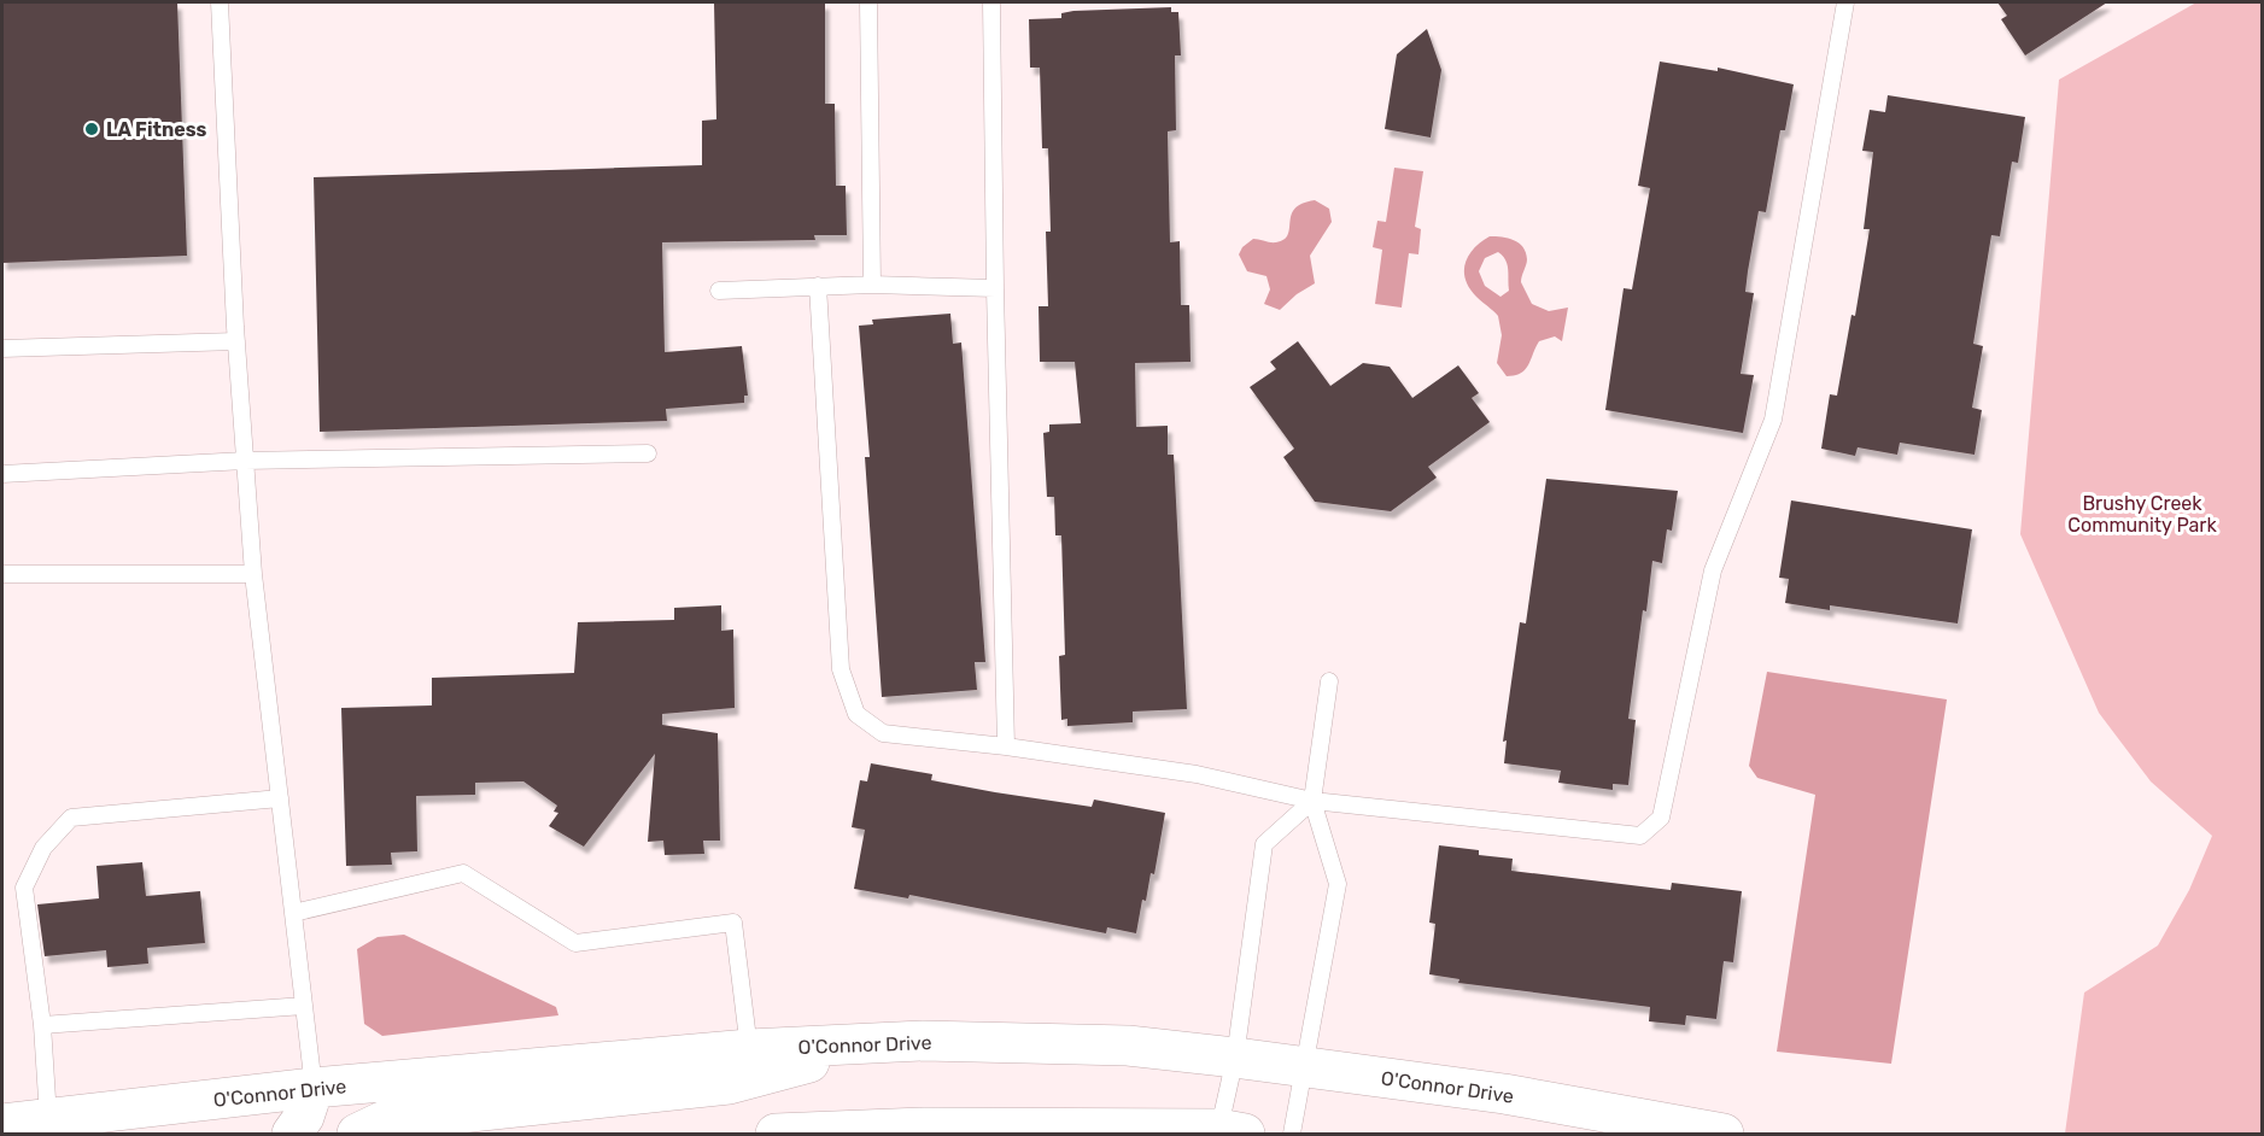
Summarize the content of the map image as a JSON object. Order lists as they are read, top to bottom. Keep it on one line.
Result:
{"streets":{"main road":["O'Connor Drive"]},"parks":["Brushy Creek Community Park"],"places":["LA Fitness"]}
